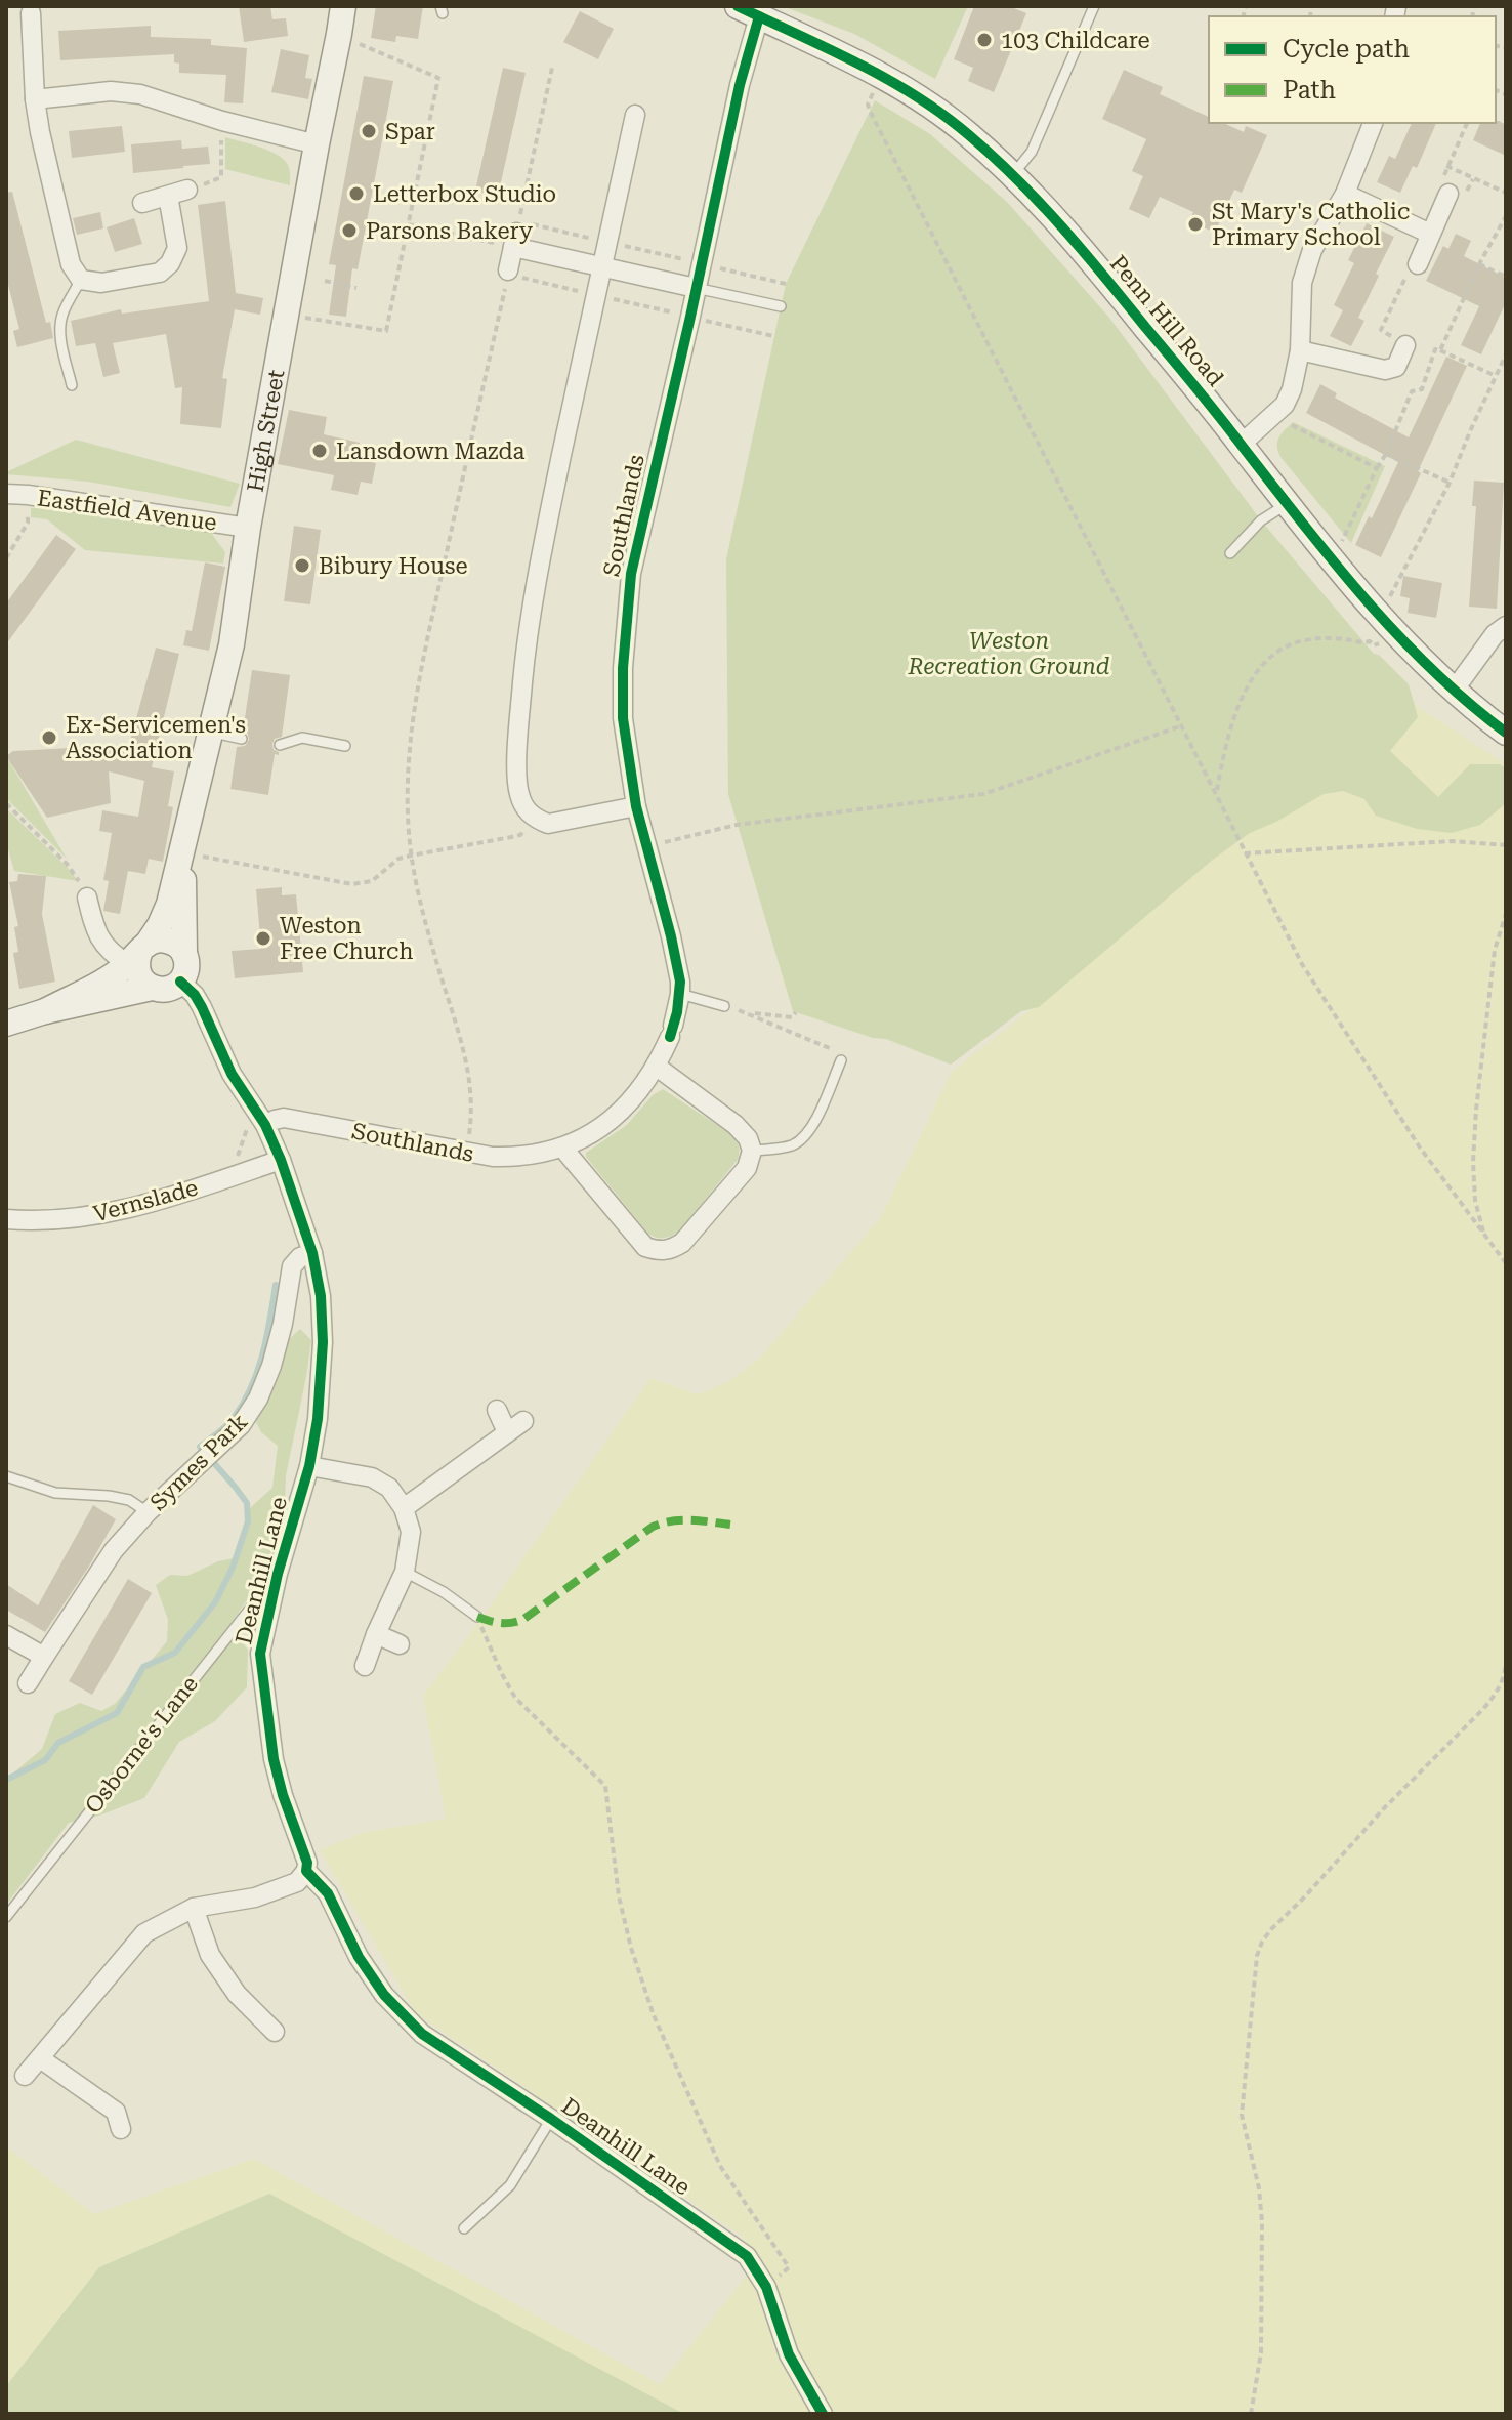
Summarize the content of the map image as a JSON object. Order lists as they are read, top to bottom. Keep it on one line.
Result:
{"streets":{"street":["Penn Hill Road","High Street","Eastfield Avenue","Southlands","Vernslade","Symes Park","Deanhill Lane"],"lane":["Osborne's Lane"]},"crossings":[["Penn Hill Road","Southlands"],["High Street","Eastfield Avenue"],["High Street","Deanhill Lane"],["Southlands","Deanhill Lane"],["Vernslade","Deanhill Lane"],["Symes Park","Deanhill Lane"],["Deanhill Lane","Osborne's Lane"]],"parks":["Weston Recreation Ground"],"places":["103 Childcare","Spar","Letterbox Studio","St Mary's Catholic Primary School","Parsons Bakery","Lansdown Mazda","Bibury House","Ex-Servicemen's Association","Weston Free Church"],"legend":["Cycle path","Path"]}
